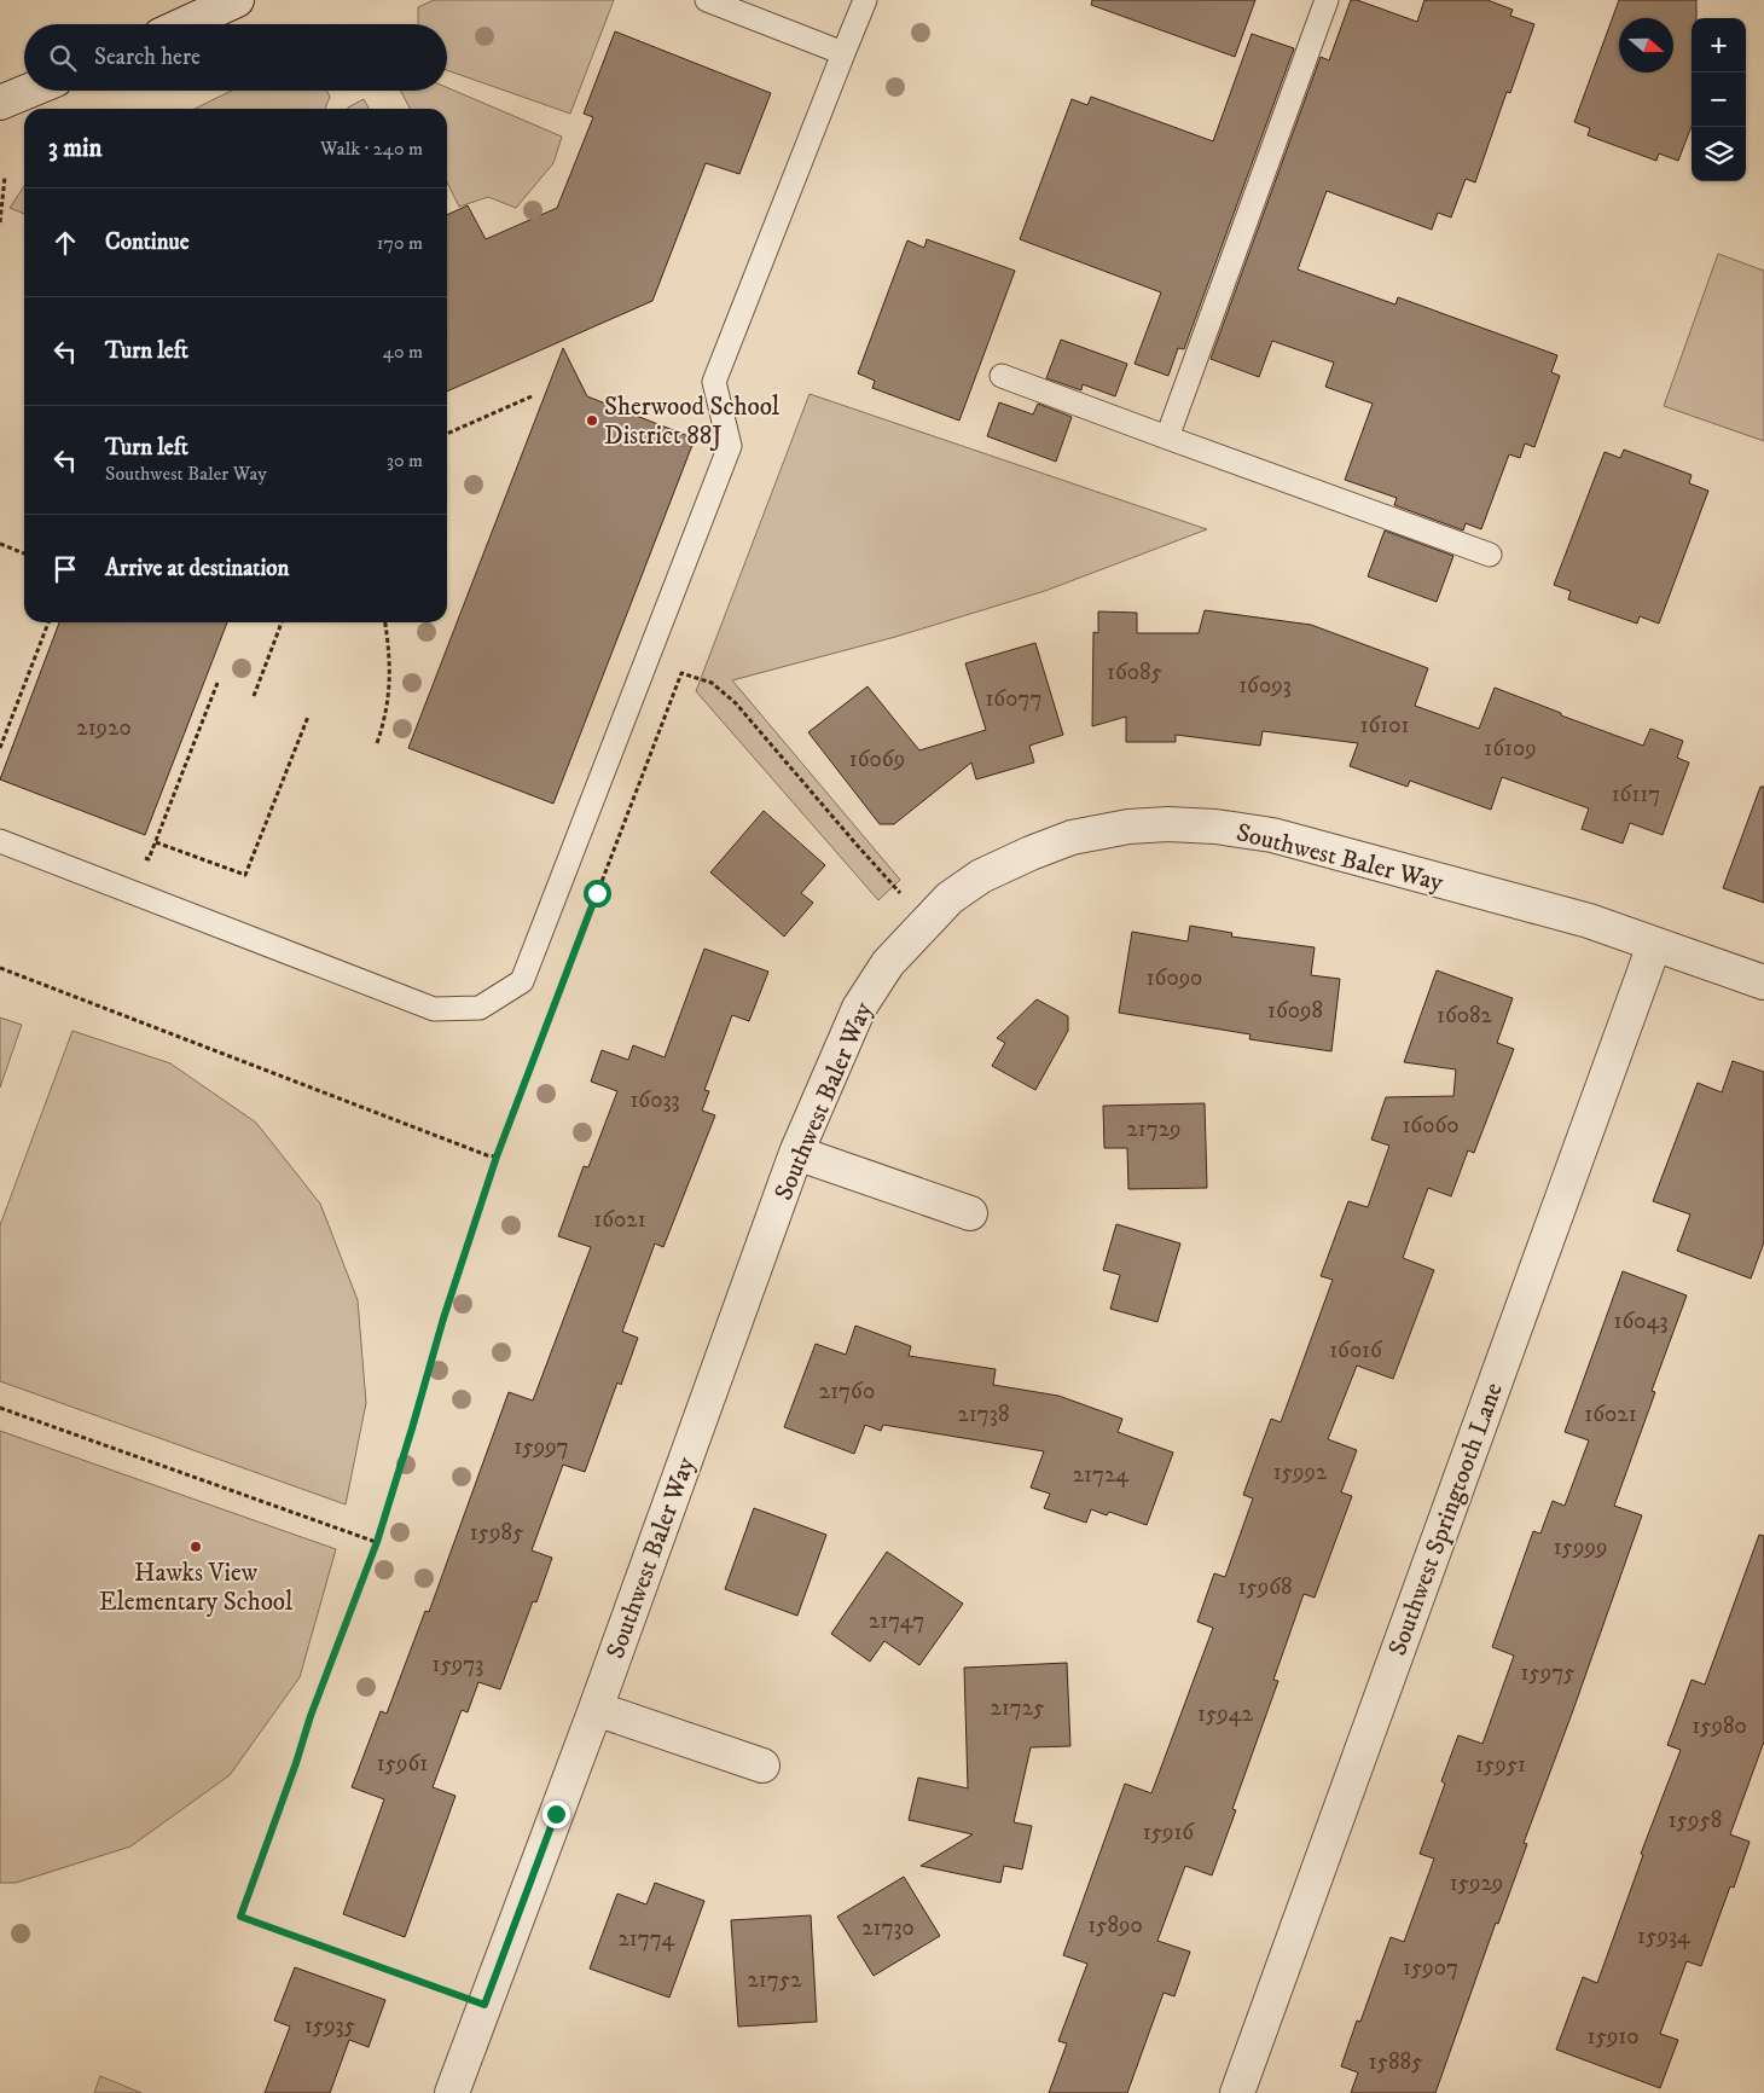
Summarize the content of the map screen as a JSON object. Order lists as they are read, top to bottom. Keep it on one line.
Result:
{"streets":{"street":["Southwest Baler Way","Southwest Springtooth Lane"]},"crossings":[["Southwest Baler Way","Southwest Springtooth Lane"]],"places":["Sherwood School District 88J","Hawks View Elementary School"],"house_numbers":["16085","16093","16077","16101","21920","16109","16069","16117","16090","16098","16082","16033","16060","21729","16021","16043","16016","21760","21738","16021","15997","15992","21724","15985","15999","15968","21747","15973","15975","21725","15942","15980","15961","15951","15958","15916","15929","15890","21730","15934","21774","15907","21752","15935","15910","15885"],"north":"right","page":{"map_buttons":["+","−"],"search":"Search here","heading":["3 min","Walk · 240 m"],"list":[["Continue","170 m"],["Turn left","40 m"],["Turn left","Southwest Baler Way","30 m"],"Arrive at destination"]}}
